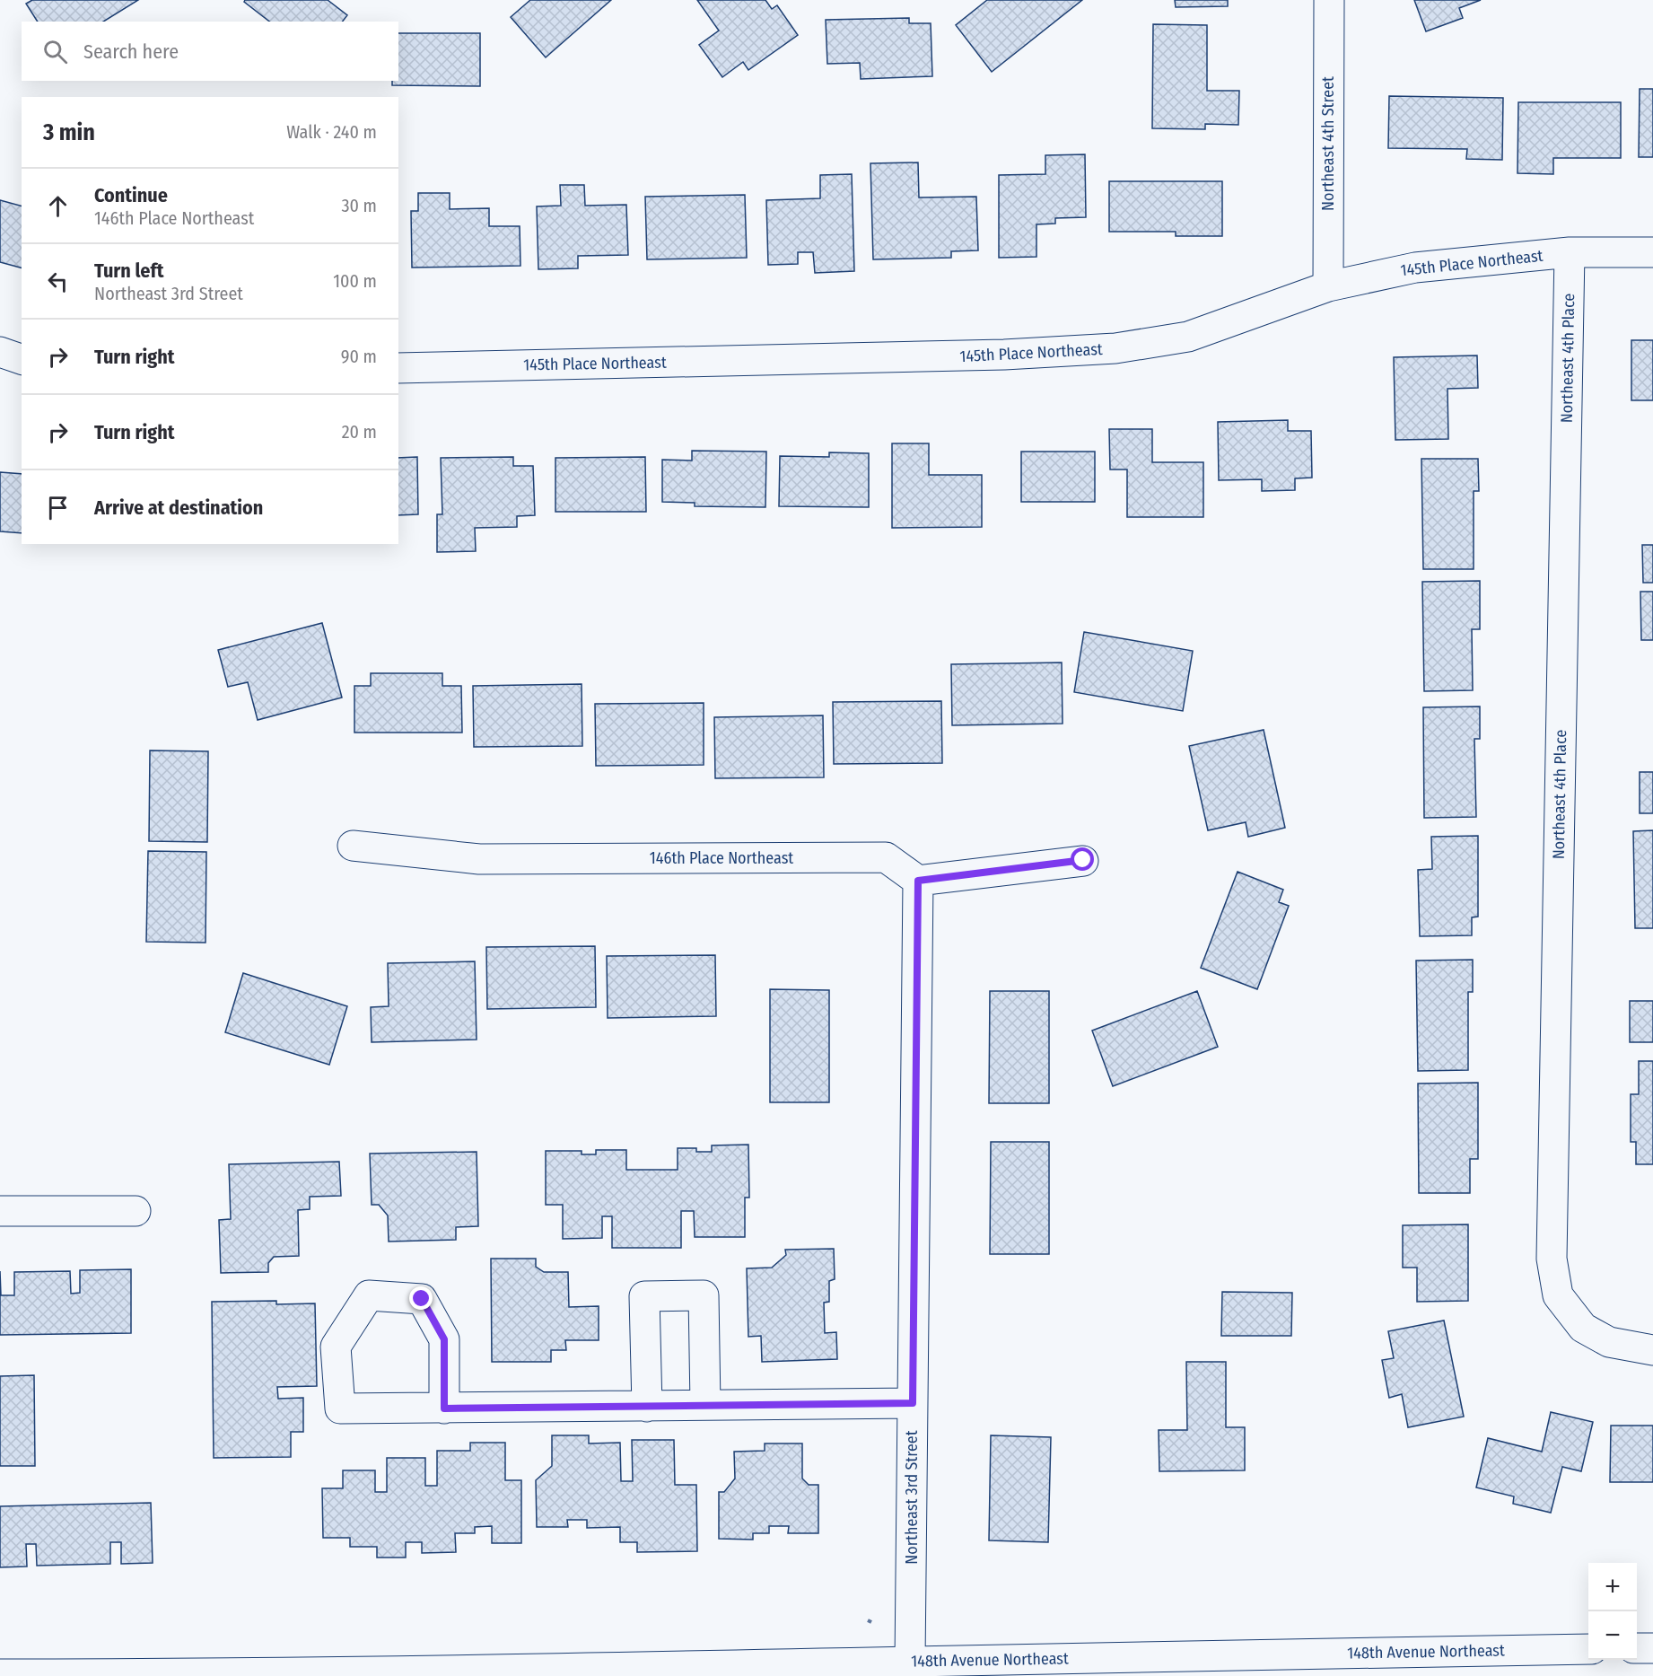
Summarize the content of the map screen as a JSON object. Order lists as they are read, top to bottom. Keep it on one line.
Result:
{"streets":{"street":["Northeast 4th Street","145th Place Northeast","Northeast 4th Place","146th Place Northeast","Northeast 3rd Street","148th Avenue Northeast"]},"crossings":[["Northeast 4th Street","145th Place Northeast"],["145th Place Northeast","Northeast 4th Place"],["146th Place Northeast","Northeast 3rd Street"],["Northeast 3rd Street","148th Avenue Northeast"]],"page":{"search":"Search here","heading":["3 min","Walk · 240 m"],"list":[["Continue","146th Place Northeast","30 m"],["Turn left","Northeast 3rd Street","100 m"],["Turn right","90 m"],["Turn right","20 m"],"Arrive at destination"],"map_buttons":["+","−"]}}
